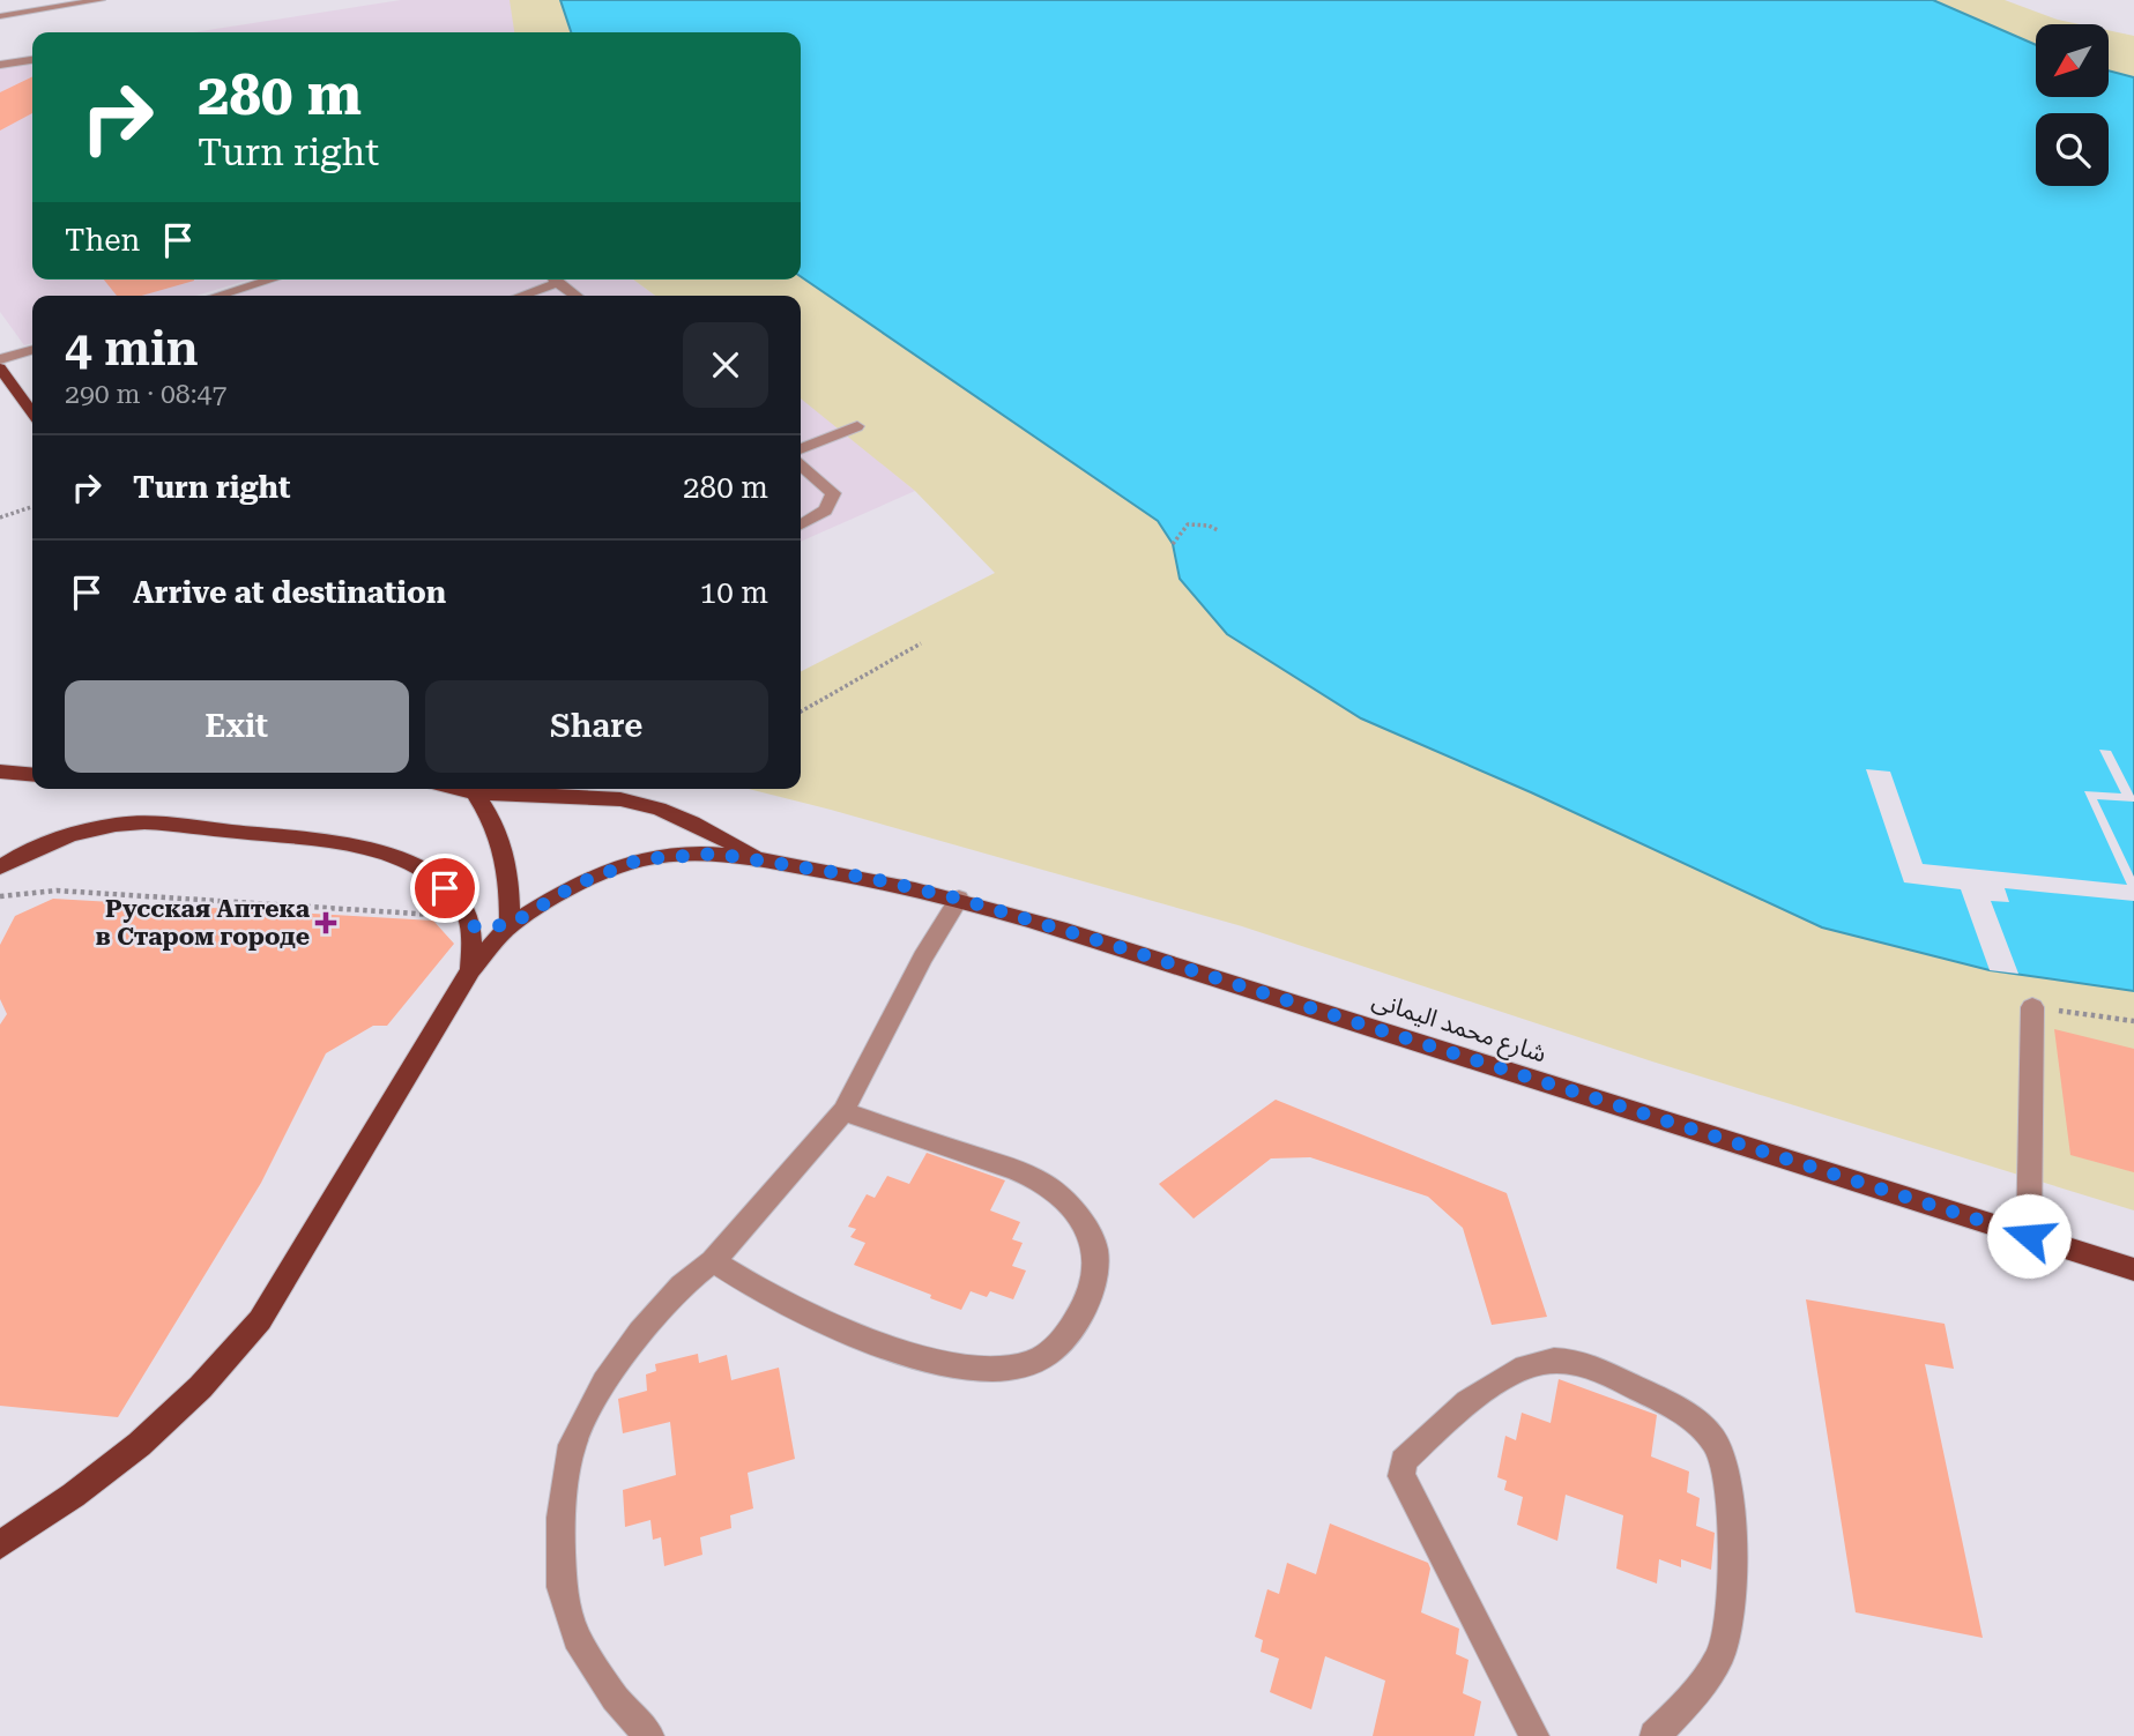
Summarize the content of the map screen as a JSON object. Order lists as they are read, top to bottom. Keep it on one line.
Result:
{"streets":{"main road":["شارع محمد اليمانى"]},"places":{"health":["Русская Аптека в Старом городе"]},"north":"bottom left","page":{"turn":["280 m","Turn right"],"then":"Then","heading":["4 min","290 m · 08:47"],"list":[{"name":"Turn right","value":"280 m"},{"name":"Arrive at destination","value":"10 m"}],"buttons":["Exit","Share"]}}
